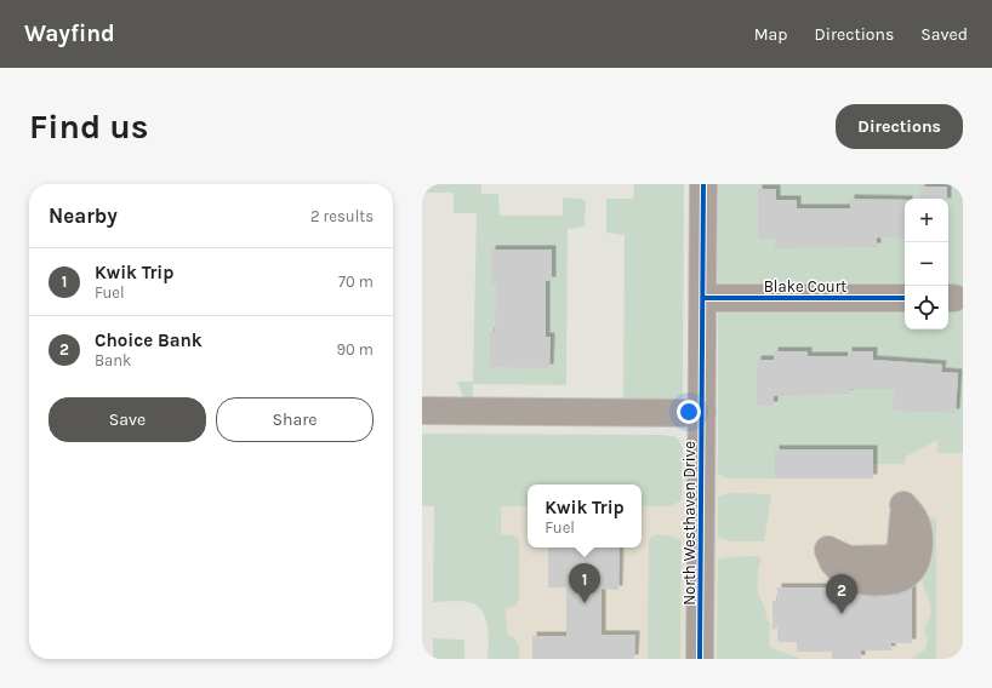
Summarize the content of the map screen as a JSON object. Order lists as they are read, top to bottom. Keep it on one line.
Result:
{"streets":{"street":["Blake Court","North Westhaven Drive"]},"crossings":[["Blake Court","North Westhaven Drive"]],"page":{"header":"Wayfind","nav":["Map","Directions","Saved"],"buttons":["Directions",["Save","Share"]],"title":"Find us","heading":["Nearby","2 results"],"map_buttons":["+","−"],"list":[{"mark":"1","name":"Kwik Trip","note":"Fuel","value":"70 m"},{"mark":"2","name":"Choice Bank","note":"Bank","value":"90 m"}],"popup":["Kwik Trip","Fuel"],"pins":["1","2"]}}
